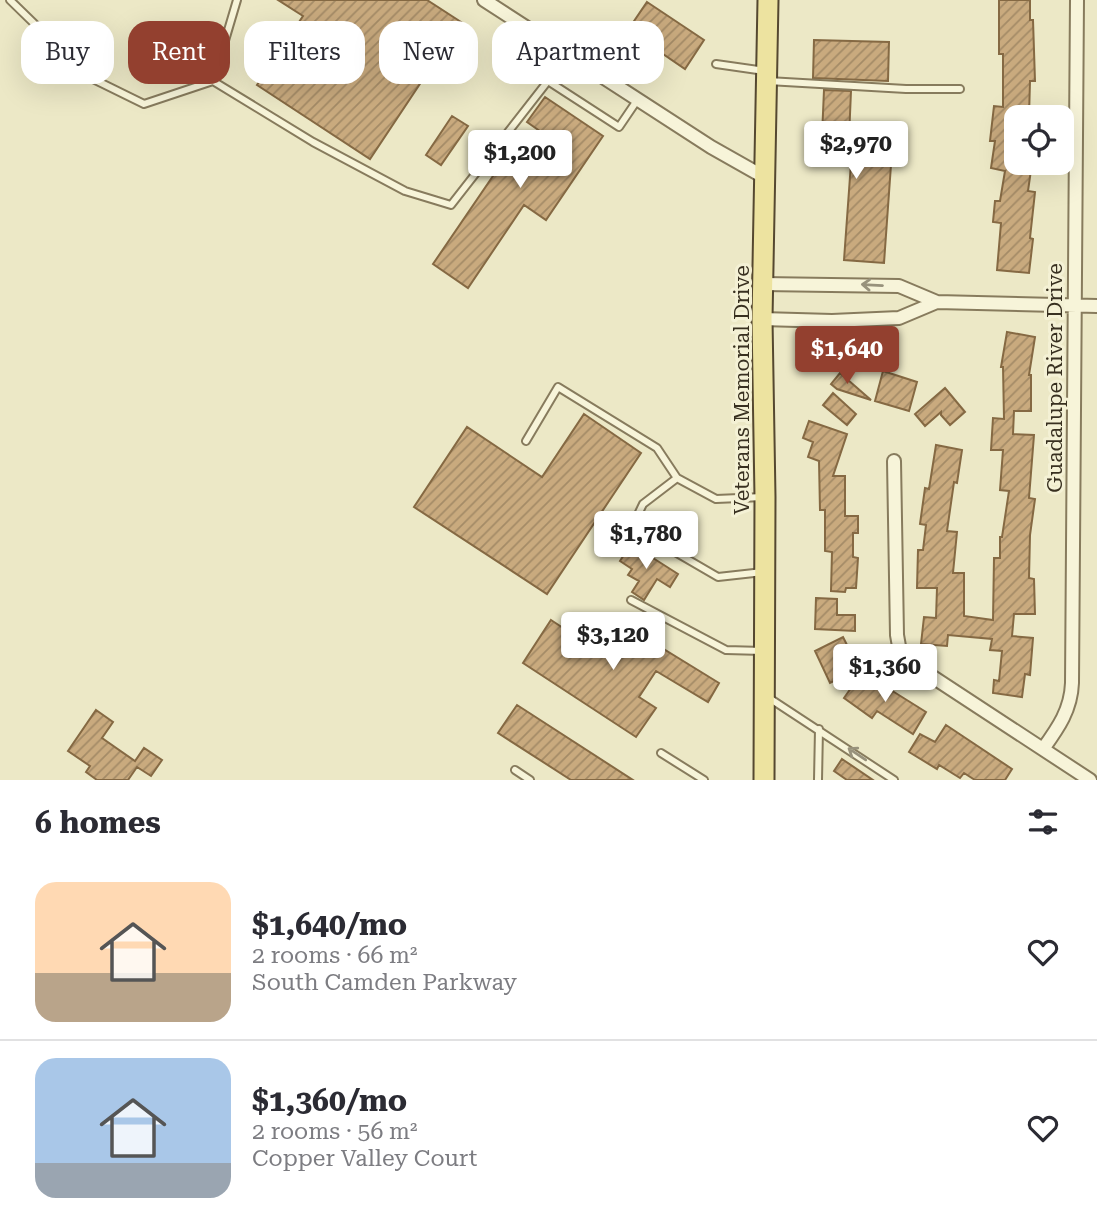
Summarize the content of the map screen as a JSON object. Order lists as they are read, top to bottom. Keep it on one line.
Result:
{"streets":{"main road":["Veterans Memorial Drive"],"street":["Guadalupe River Drive"]},"page":{"chip":["Buy","Rent","Filters","New","Apartment"],"price":["$2,970","$1,200","$1,640","$1,780","$3,120","$1,360"],"heading":"6 homes","list":[{"name":"$1,640/mo","note":"2 rooms · 66 m² · South Camden Parkway"},{"name":"$1,360/mo","note":"2 rooms · 56 m² · Copper Valley Court"}]}}
